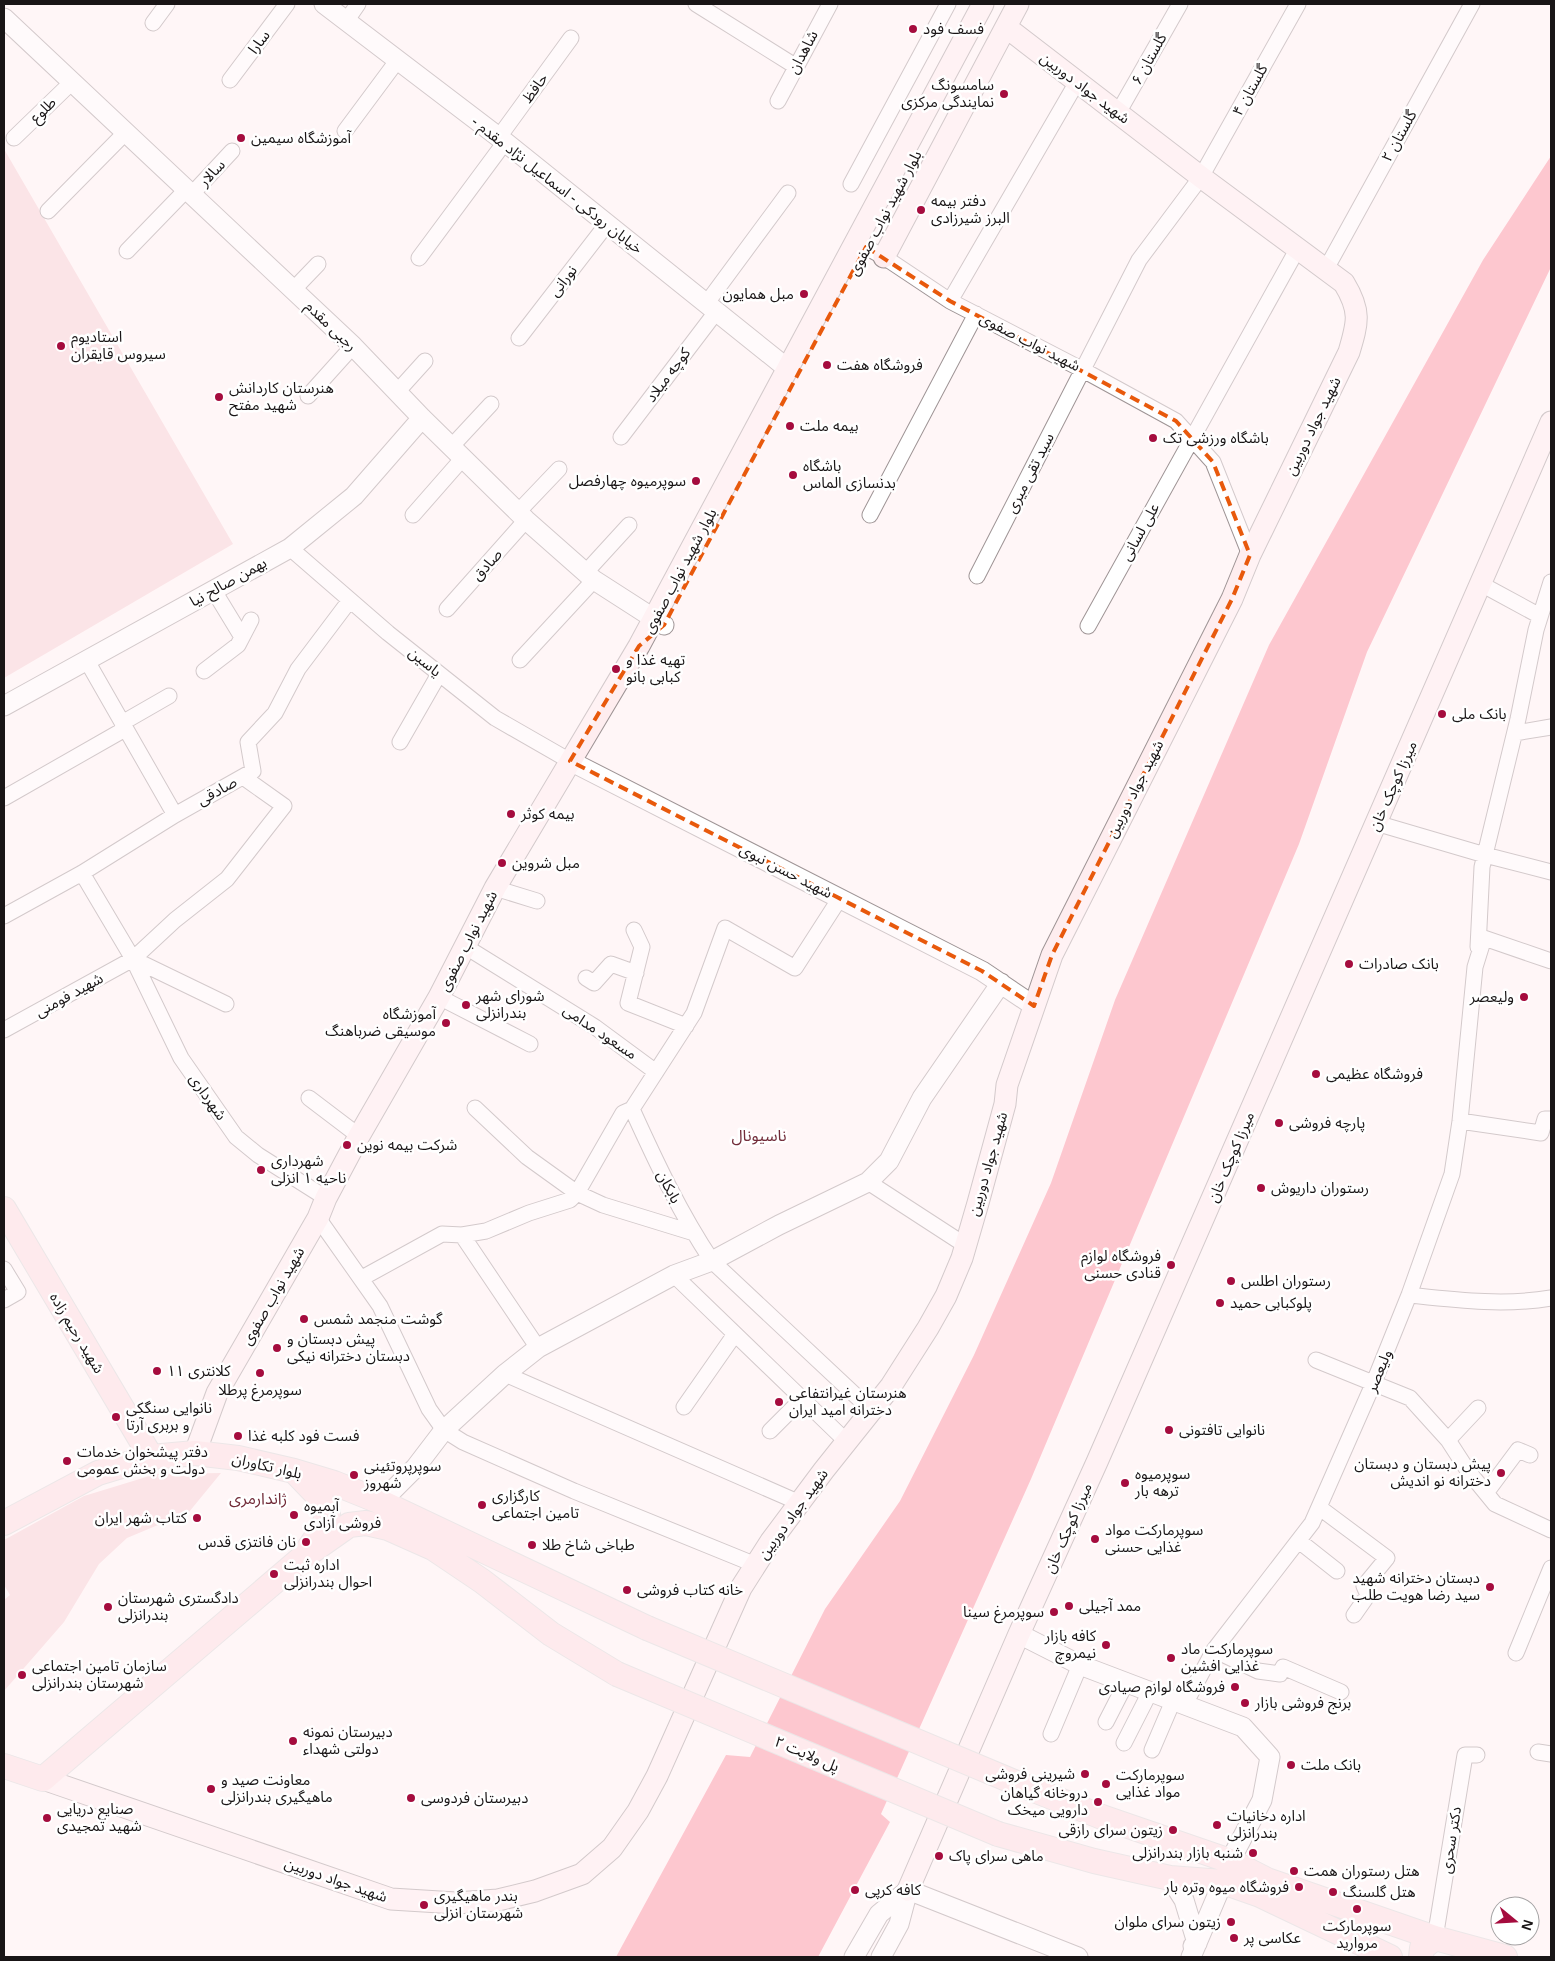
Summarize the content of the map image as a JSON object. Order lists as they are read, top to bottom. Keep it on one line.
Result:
{"streets":{"main road":["شهید جواد دوربین","بلوار شهید نواب صفوی","شهید نواب صفوی","میرزا کوچک خان","شهید رحیم زاده","بلوار تکاوران","پل ولایت ۲"],"street":["سارا","شاهدان","گلستان ۶","حافظ","گلستان ۴","طلوع","گلستان ۲","سالار","- خیابان رودکی - اسماعیل نژاد مقدم","نورانی","رجبی مقدم","کوچه میلاد","سید تقی میری","علی لسانی","صادق","بهمن صالح نیا","یاسین","صادقی","شهید حسن نبوی","شهید فومنی","مسعود مدامی","شهرداری","بابکان","ولیعصر","دکتر سحری"]},"crossings":[["گلستان ۶","شهید جواد دوربین"],["حافظ","- خیابان رودکی - اسماعیل نژاد مقدم"],["شهید جواد دوربین","گلستان ۴"],["شهید جواد دوربین","گلستان ۲"],["شهید جواد دوربین","شهید نواب صفوی"],["شهید جواد دوربین","علی لسانی"],["شهید جواد دوربین","شهید حسن نبوی"],["شهید جواد دوربین","بابکان"],["گلستان ۴","شهید نواب صفوی"],["گلستان ۴","سید تقی میری"],["طلوع","رجبی مقدم"],["سالار","رجبی مقدم"],["- خیابان رودکی - اسماعیل نژاد مقدم","بلوار شهید نواب صفوی"],["- خیابان رودکی - اسماعیل نژاد مقدم","نورانی"],["- خیابان رودکی - اسماعیل نژاد مقدم","کوچه میلاد"],["بلوار شهید نواب صفوی","رجبی مقدم"],["بلوار شهید نواب صفوی","شهید نواب صفوی"],["رجبی مقدم","صادق"],["رجبی مقدم","بهمن صالح نیا"],["شهید نواب صفوی","سید تقی میری"],["شهید نواب صفوی","علی لسانی"],["شهید نواب صفوی","یاسین"],["شهید نواب صفوی","شهید حسن نبوی"],["شهید نواب صفوی","مسعود مدامی"],["شهید نواب صفوی","شهرداری"],["شهید نواب صفوی","بلوار تکاوران"],["بهمن صالح نیا","یاسین"],["یاسین","صادقی"],["یاسین","شهید حسن نبوی"],["صادقی","شهید فومنی"],["صادقی","شهرداری"],["شهید فومنی","شهرداری"],["شهید رحیم زاده","بلوار تکاوران"],["بلوار تکاوران","پل ولایت ۲"]],"districts":["ناسیونال","ژاندارمری"],"places":["فسف فود","سامسونگ نمایندگی مرکزی","آموزشگاه سیمین","دفتر بیمه البرز شیرزادی","مبل همایون","استادیوم سیروس قایقران","فروشگاه هفت","هنرستان کاردانش شهید مفتح","بیمه ملت","باشگاه ورزشی تک","باشگاه بدنسازی الماس","سوپرمیوه چهارفصل","تهیه غذا و کبابی بانو","بانک ملی","بیمه کوثر","مبل شروین","بانک صادرات","ولیعصر","شورای شهر بندرانزلی","آموزشگاه موسیقی ضرباهنگ","فروشگاه عظیمی","پارچه فروشی","شرکت بیمه نوین","شهرداری ناحیه ۱ انزلی","رستوران داریوش","فروشگاه لوازم قنادی حسنی","رستوران اطلس","پلوکبابی حمید","گوشت منجمد شمس","پیش دبستان و دبستان دخترانه نیکی","کلانتری ۱۱","سوپرمرغ پرطلا","هنرستان غیرانتفاعی دخترانه امید ایران","نانوایی سنگکی و بربری آرتا","نانوایی تافتونی","فست فود کلبه غذا","دفتر پیشخوان خدمات دولت و بخش عمومی","پیش دبستان و دبستان دخترانه نو اندیش","سوپرپروتئینی شهروز","سوپرمیوه ترهه بار","کارگزاری تامین اجتماعی","آبمیوه فروشی آزادی","کتاب شهر ایران","سوپرمارکت مواد غذایی حسنی","نان فانتزی قدس","طباخی شاخ طلا","اداره ثبت احوال بندرانزلی","دبستان دخترانه شهید سید رضا هویت طلب","خانه کتاب فروشی","ممد آجیلی","دادگستری شهرستان بندرانزلی","سوپرمرغ سینا","کافه بازار نیمروچ","سوپرمارکت ماد غذایی افشین","سازمان تامین اجتماعی شهرستان بندرانزلی","فروشگاه لوازم صیادی","برنج فروشی بازار","دبیرستان نمونه دولتی شهداء","بانک ملت","شیرینی فروشی","سوپرمارکت مواد غذایی","معاونت صید و ماهیگیری بندرانزلی","دبیرستان فردوسی","دروخانه گیاهان دارویی میخک","صنایع دریایی شهید تمجیدی","اداره دخانیات بندرانزلی","زیتون سرای رازقی","شنبه بازار بندرانزلی","ماهی سرای پاک","هتل رستوران همت","فروشگاه میوه وتره بار","کافه کرپی","هتل گلسنگ","بندر ماهیگیری شهرستان انزلی","سوپرمارکت مروارید","زيتون سرای ملوان","عکاسی پر"],"north":"right"}
